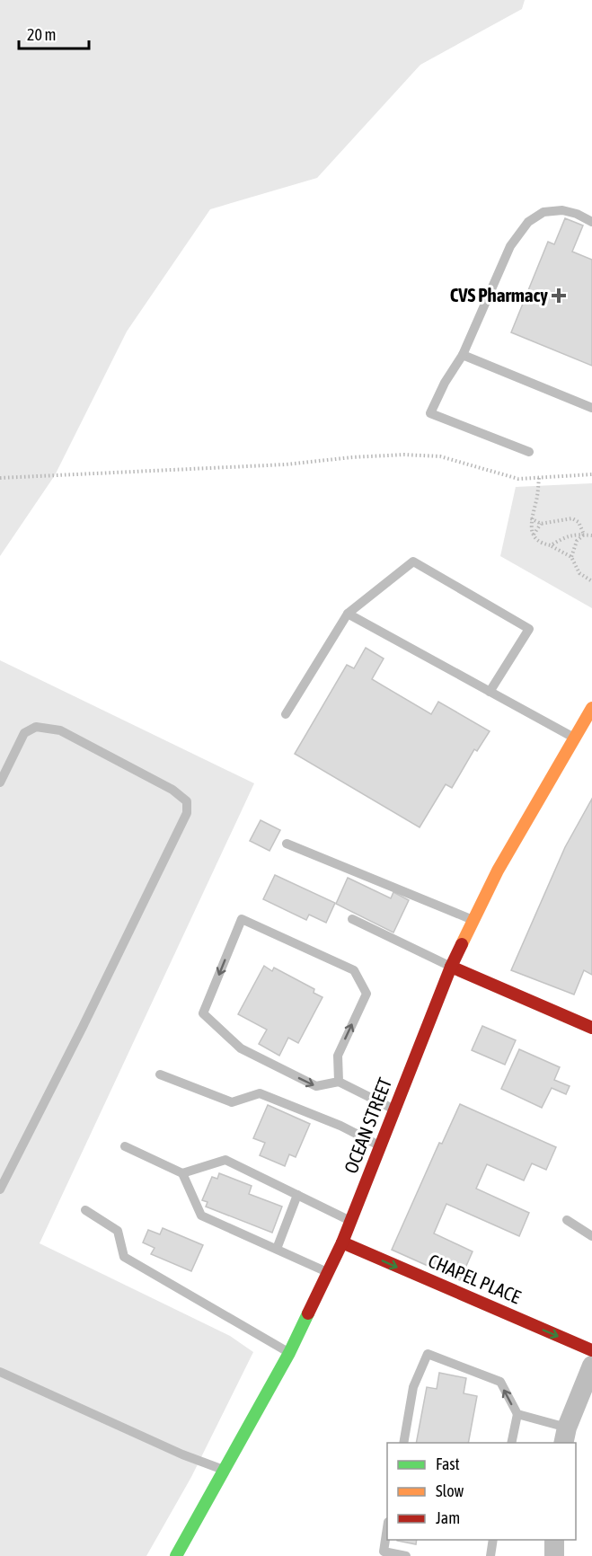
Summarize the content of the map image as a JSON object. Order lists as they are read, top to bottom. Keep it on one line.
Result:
{"streets":{"main road":["OCEAN STREET","CHAPEL PLACE"]},"crossings":[["OCEAN STREET","CHAPEL PLACE"]],"one_way":["CHAPEL PLACE"],"places":{"health":["CVS Pharmacy"]},"legend":["Fast","Slow","Jam"],"scale_bar":"20 m"}
